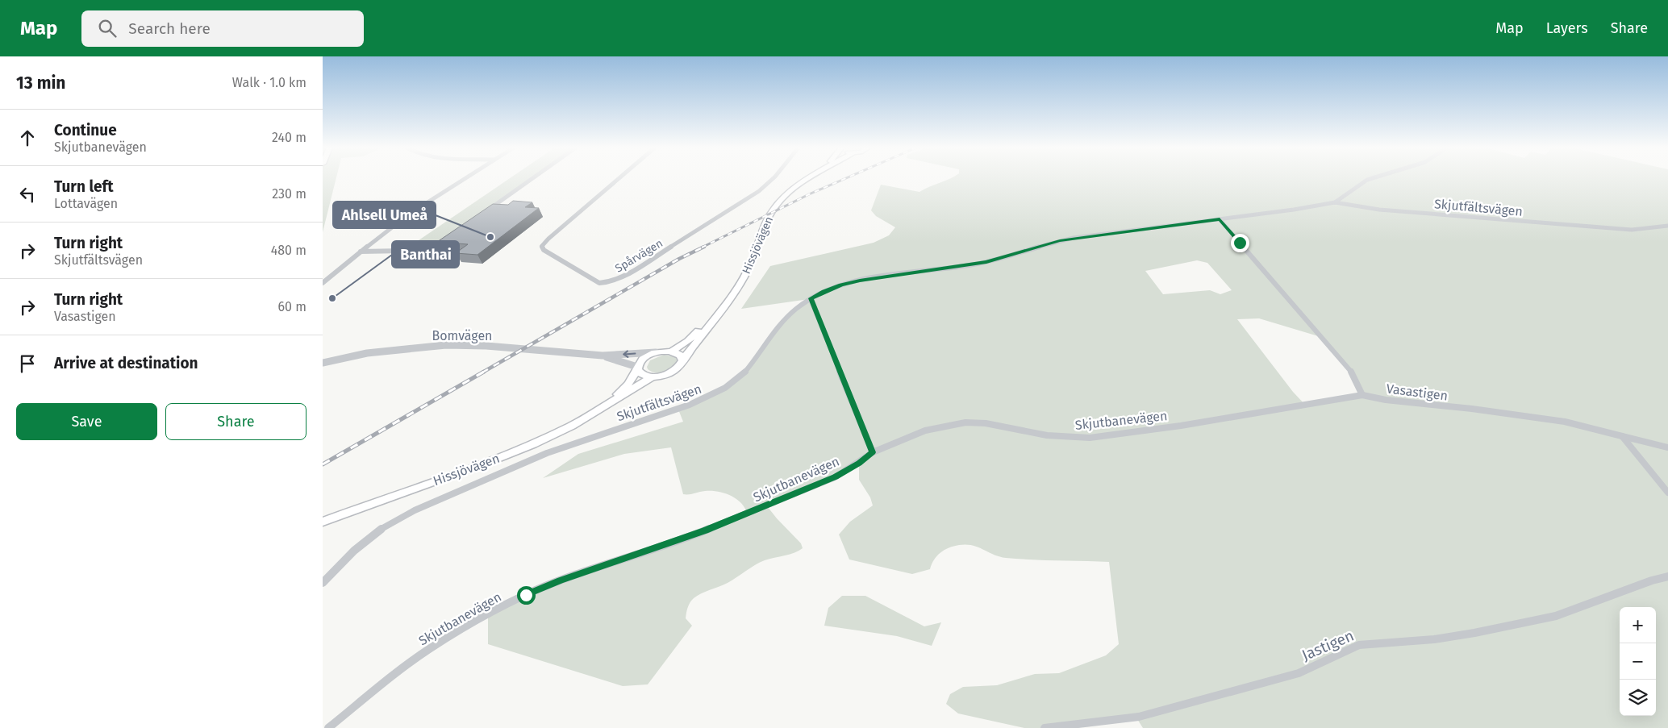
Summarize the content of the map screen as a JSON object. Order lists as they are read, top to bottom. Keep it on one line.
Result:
{"streets":{"main road":["Hissjövägen"],"street":["Skjutfältsvägen","Spårvägen","Bomvägen","Vasastigen","Skjutbanevägen","Jastigen"]},"crossings":[["Hissjövägen","Bomvägen"],["Vasastigen","Skjutbanevägen"]],"places":["Ahlsell Umeå","Banthai"],"page":{"header":"Map","search":"Search here","nav":["Map","Layers","Share"],"heading":["13 min","Walk · 1.0 km"],"list":[["Continue","Skjutbanevägen","240 m"],["Turn left","Lottavägen","230 m"],["Turn right","Skjutfältsvägen","480 m"],["Turn right","Vasastigen","60 m"],"Arrive at destination"],"buttons":["Save","Share"],"map_buttons":["+","−"]}}
